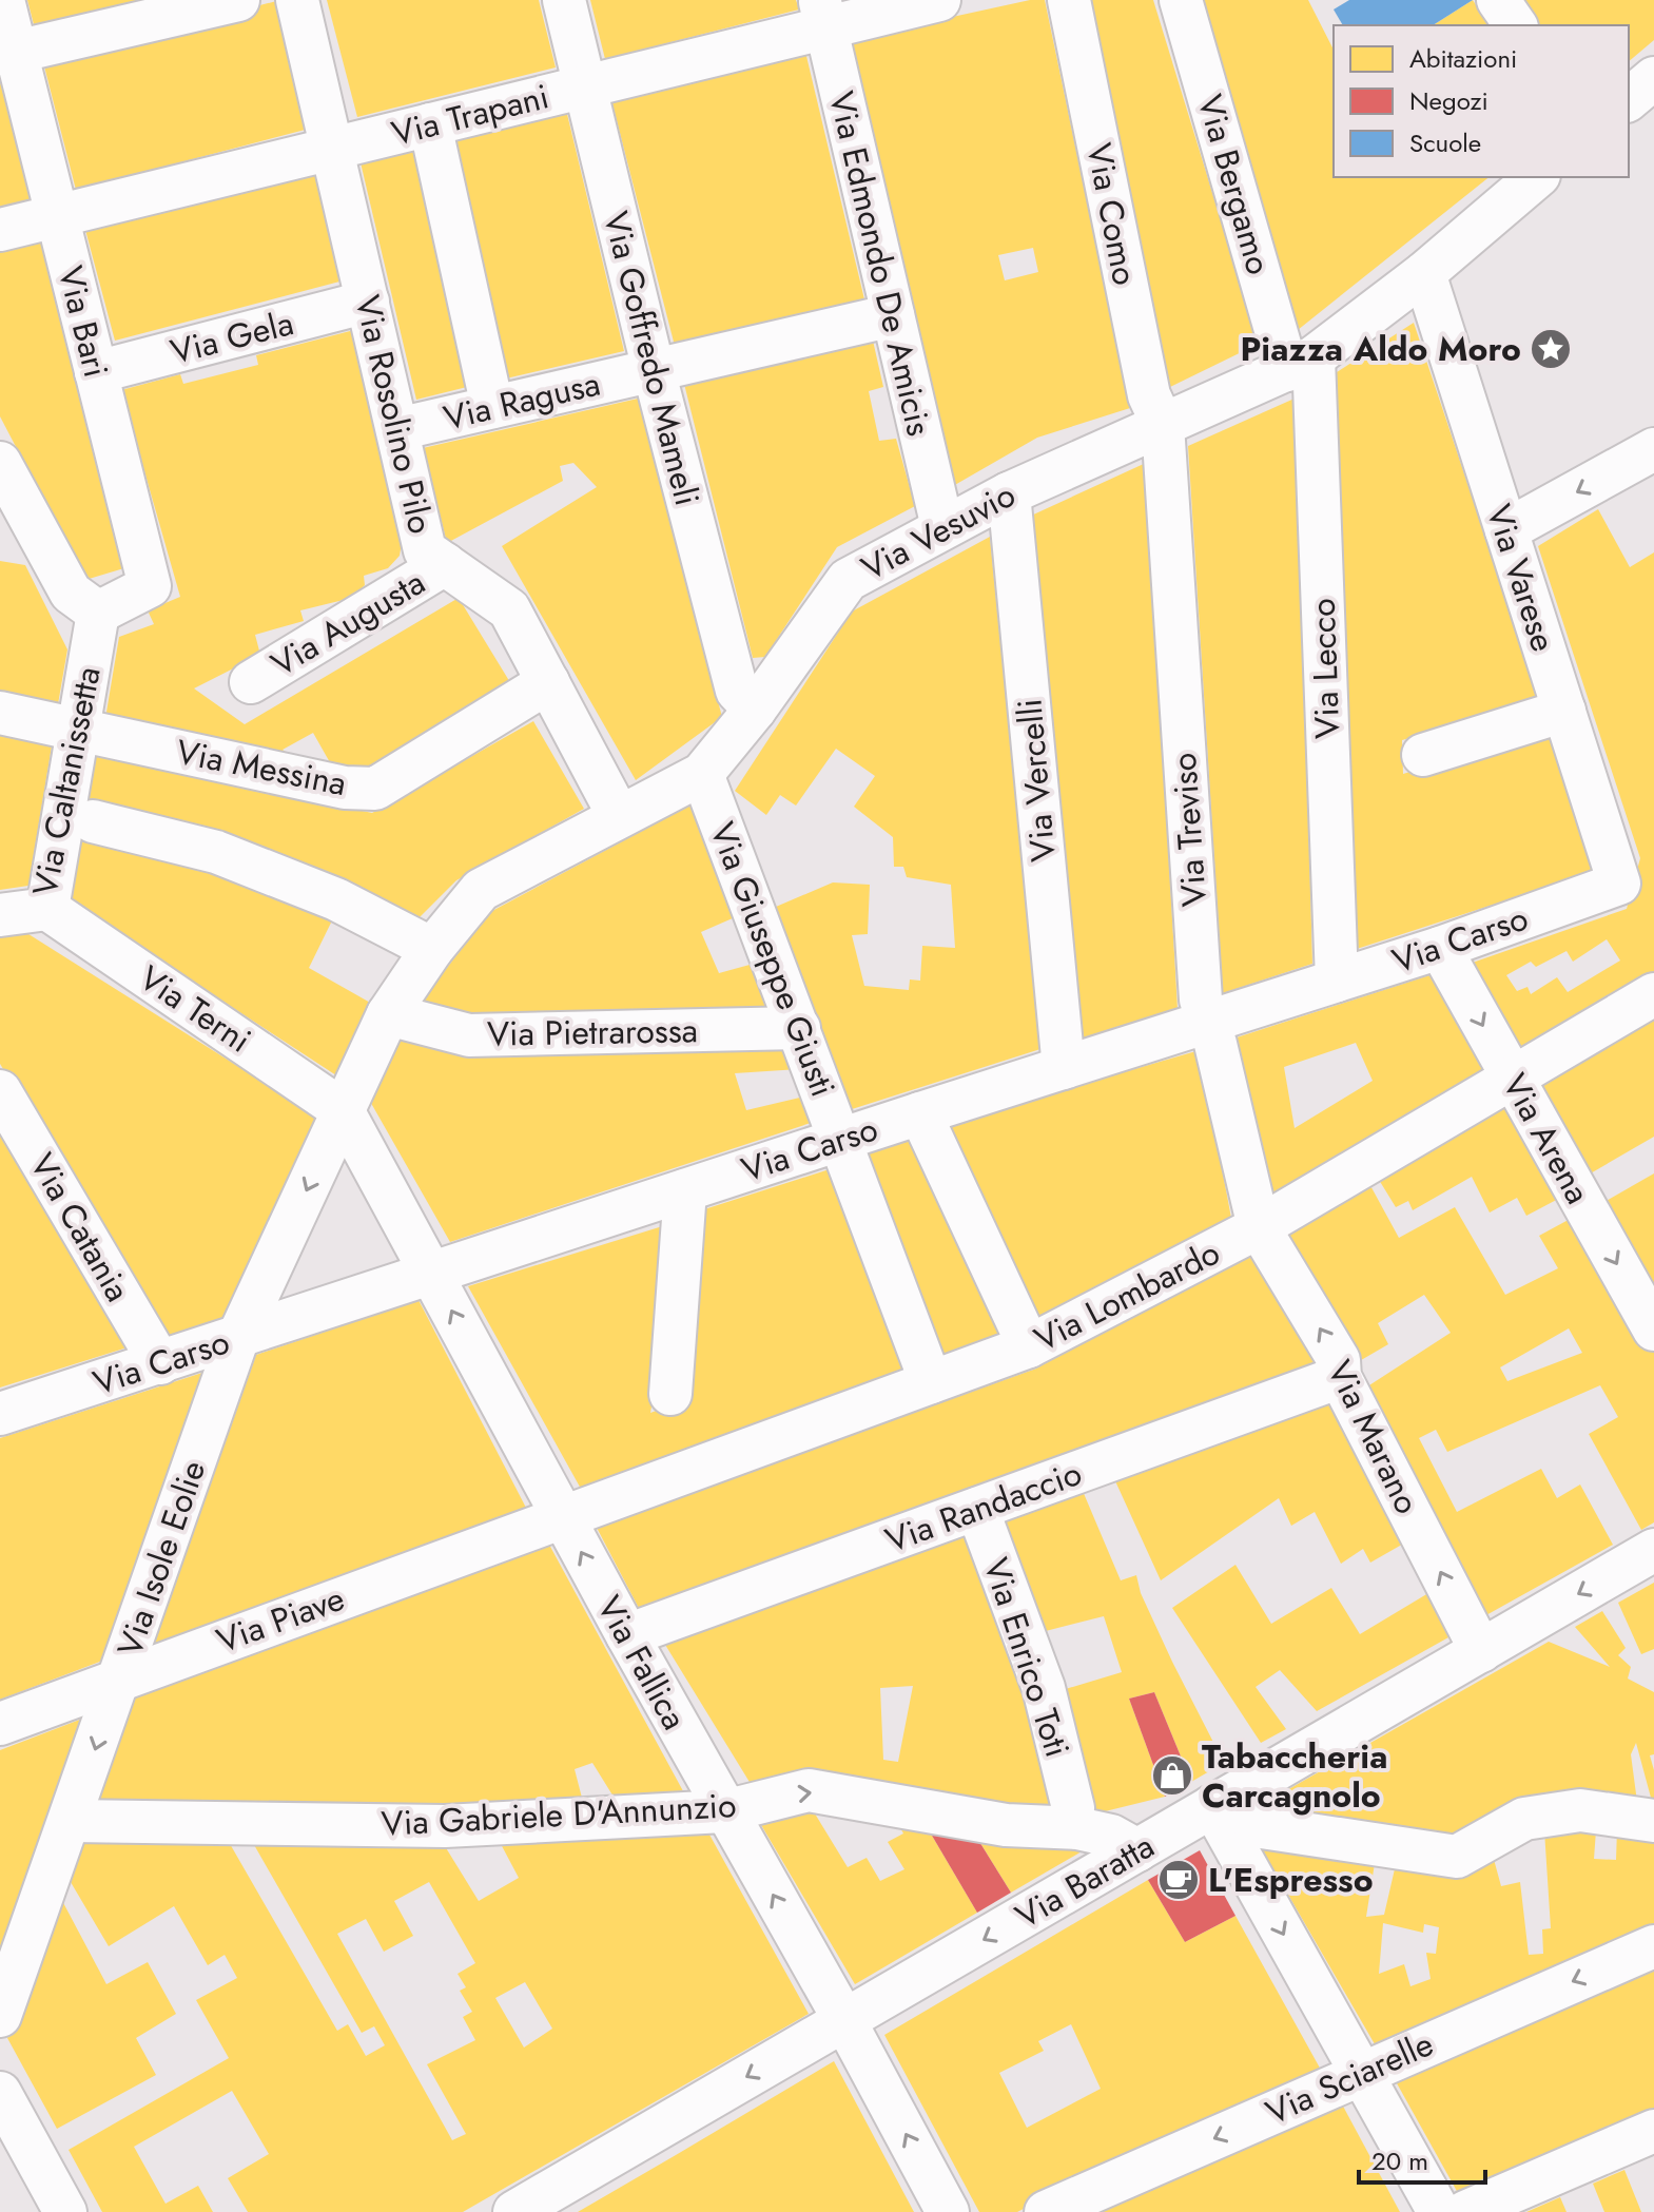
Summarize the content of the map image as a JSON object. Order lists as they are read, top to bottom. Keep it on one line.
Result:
{"streets":{"street":["Via Trapani","Via Bergamo","Via Como","Via Edmondo De Amicis","Via Bari","Via Gela","Via Goffredo Mameli","Via Ragusa","Via Rosolino Pilo","Via Vesuvio","Via Varese","Via Augusta","Via Lecco","Via Messina","Via Vercelli","Via Caltanissetta","Via Treviso","Via Carso","Via Giuseppe Giusti","Via Terni","Via Pietrarossa","Via Arena","Via Catania","Via Lombardo","Via Marano","Via Randaccio","Via Isole Eolie","Via Piave","Via Enrico Toti","Via Fallica","Via Gabriele D'Annunzio","Via Baratta","Via Sciarelle"]},"crossings":[["Via Trapani","Via Edmondo De Amicis"],["Via Trapani","Via Bari"],["Via Trapani","Via Goffredo Mameli"],["Via Trapani","Via Rosolino Pilo"],["Via Bergamo","Via Vesuvio"],["Via Bergamo","Via Lecco"],["Via Como","Via Vesuvio"],["Via Como","Via Treviso"],["Via Edmondo De Amicis","Via Ragusa"],["Via Edmondo De Amicis","Via Vesuvio"],["Via Bari","Via Gela"],["Via Bari","Via Caltanissetta"],["Via Gela","Via Rosolino Pilo"],["Via Goffredo Mameli","Via Ragusa"],["Via Goffredo Mameli","Via Vesuvio"],["Via Ragusa","Via Rosolino Pilo"],["Via Rosolino Pilo","Via Vesuvio"],["Via Rosolino Pilo","Via Augusta"],["Via Rosolino Pilo","Via Messina"],["Via Vesuvio","Via Varese"],["Via Vesuvio","Via Lecco"],["Via Vesuvio","Via Vercelli"],["Via Vesuvio","Via Treviso"],["Via Vesuvio","Via Giuseppe Giusti"],["Via Vesuvio","Via Terni"],["Via Vesuvio","Via Pietrarossa"],["Via Vesuvio","Via Isole Eolie"],["Via Vesuvio","Via Fallica"],["Via Varese","Via Carso"],["Via Lecco","Via Carso"],["Via Messina","Via Caltanissetta"],["Via Vercelli","Via Carso"],["Via Caltanissetta","Via Terni"],["Via Treviso","Via Carso"],["Via Treviso","Via Lombardo"],["Via Treviso","Via Marano"],["Via Carso","Via Giuseppe Giusti"],["Via Carso","Via Arena"],["Via Carso","Via Catania"],["Via Carso","Via Isole Eolie"],["Via Carso","Via Fallica"],["Via Giuseppe Giusti","Via Pietrarossa"],["Via Giuseppe Giusti","Via Lombardo"],["Via Terni","Via Isole Eolie"],["Via Terni","Via Fallica"],["Via Arena","Via Lombardo"],["Via Lombardo","Via Marano"],["Via Lombardo","Via Piave"],["Via Lombardo","Via Fallica"],["Via Marano","Via Randaccio"],["Via Marano","Via Baratta"],["Via Randaccio","Via Enrico Toti"],["Via Randaccio","Via Fallica"],["Via Isole Eolie","Via Piave"],["Via Isole Eolie","Via Fallica"],["Via Isole Eolie","Via Gabriele D'Annunzio"],["Via Piave","Via Fallica"],["Via Fallica","Via Gabriele D'Annunzio"],["Via Fallica","Via Baratta"],["Via Gabriele D'Annunzio","Via Baratta"]],"one_way":["Via Arena","Via Marano","Via Isole Eolie","Via Fallica","Via Gabriele D'Annunzio","Via Baratta"],"places":{"place":["Piazza Aldo Moro"],"shop":["Tabaccheria Carcagnolo"],"cafe":["L'Espresso"]},"legend":["Abitazioni","Negozi","Scuole"],"scale_bar":"20 m"}
